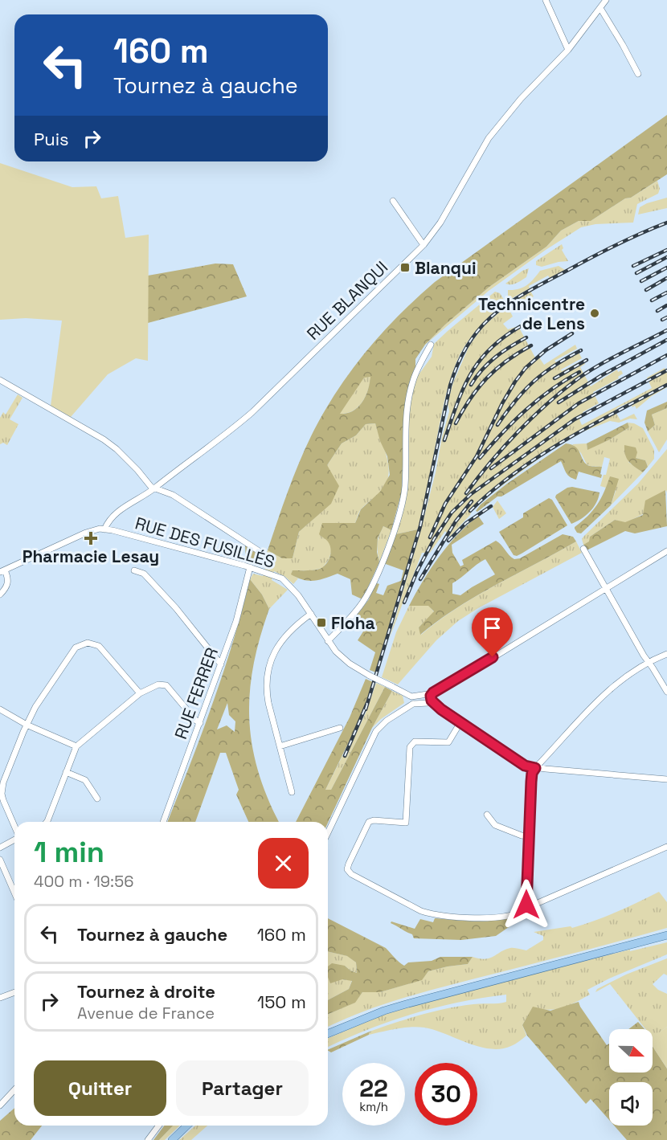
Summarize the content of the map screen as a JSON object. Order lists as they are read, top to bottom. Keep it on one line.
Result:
{"streets":{"street":["RUE BLANQUI","RUE DES FUSILLÉS","RUE FERRER"]},"crossings":[["RUE BLANQUI","RUE DES FUSILLÉS"],["RUE DES FUSILLÉS","RUE FERRER"]],"places":{"transit":["Blanqui","Floha"],"other":["Technicentre de Lens"],"health":["Pharmacie Lesay"]},"north":"right","page":{"turn":["160 m","Tournez à gauche"],"then":"Puis","heading":["1 min","400 m · 19:56"],"list":[{"name":"Tournez à gauche","value":"160 m"},{"name":"Tournez à droite","note":"Avenue de France","value":"150 m"}],"buttons":["Quitter","Partager"],"speed":"22 km/h","limit":"30"}}
